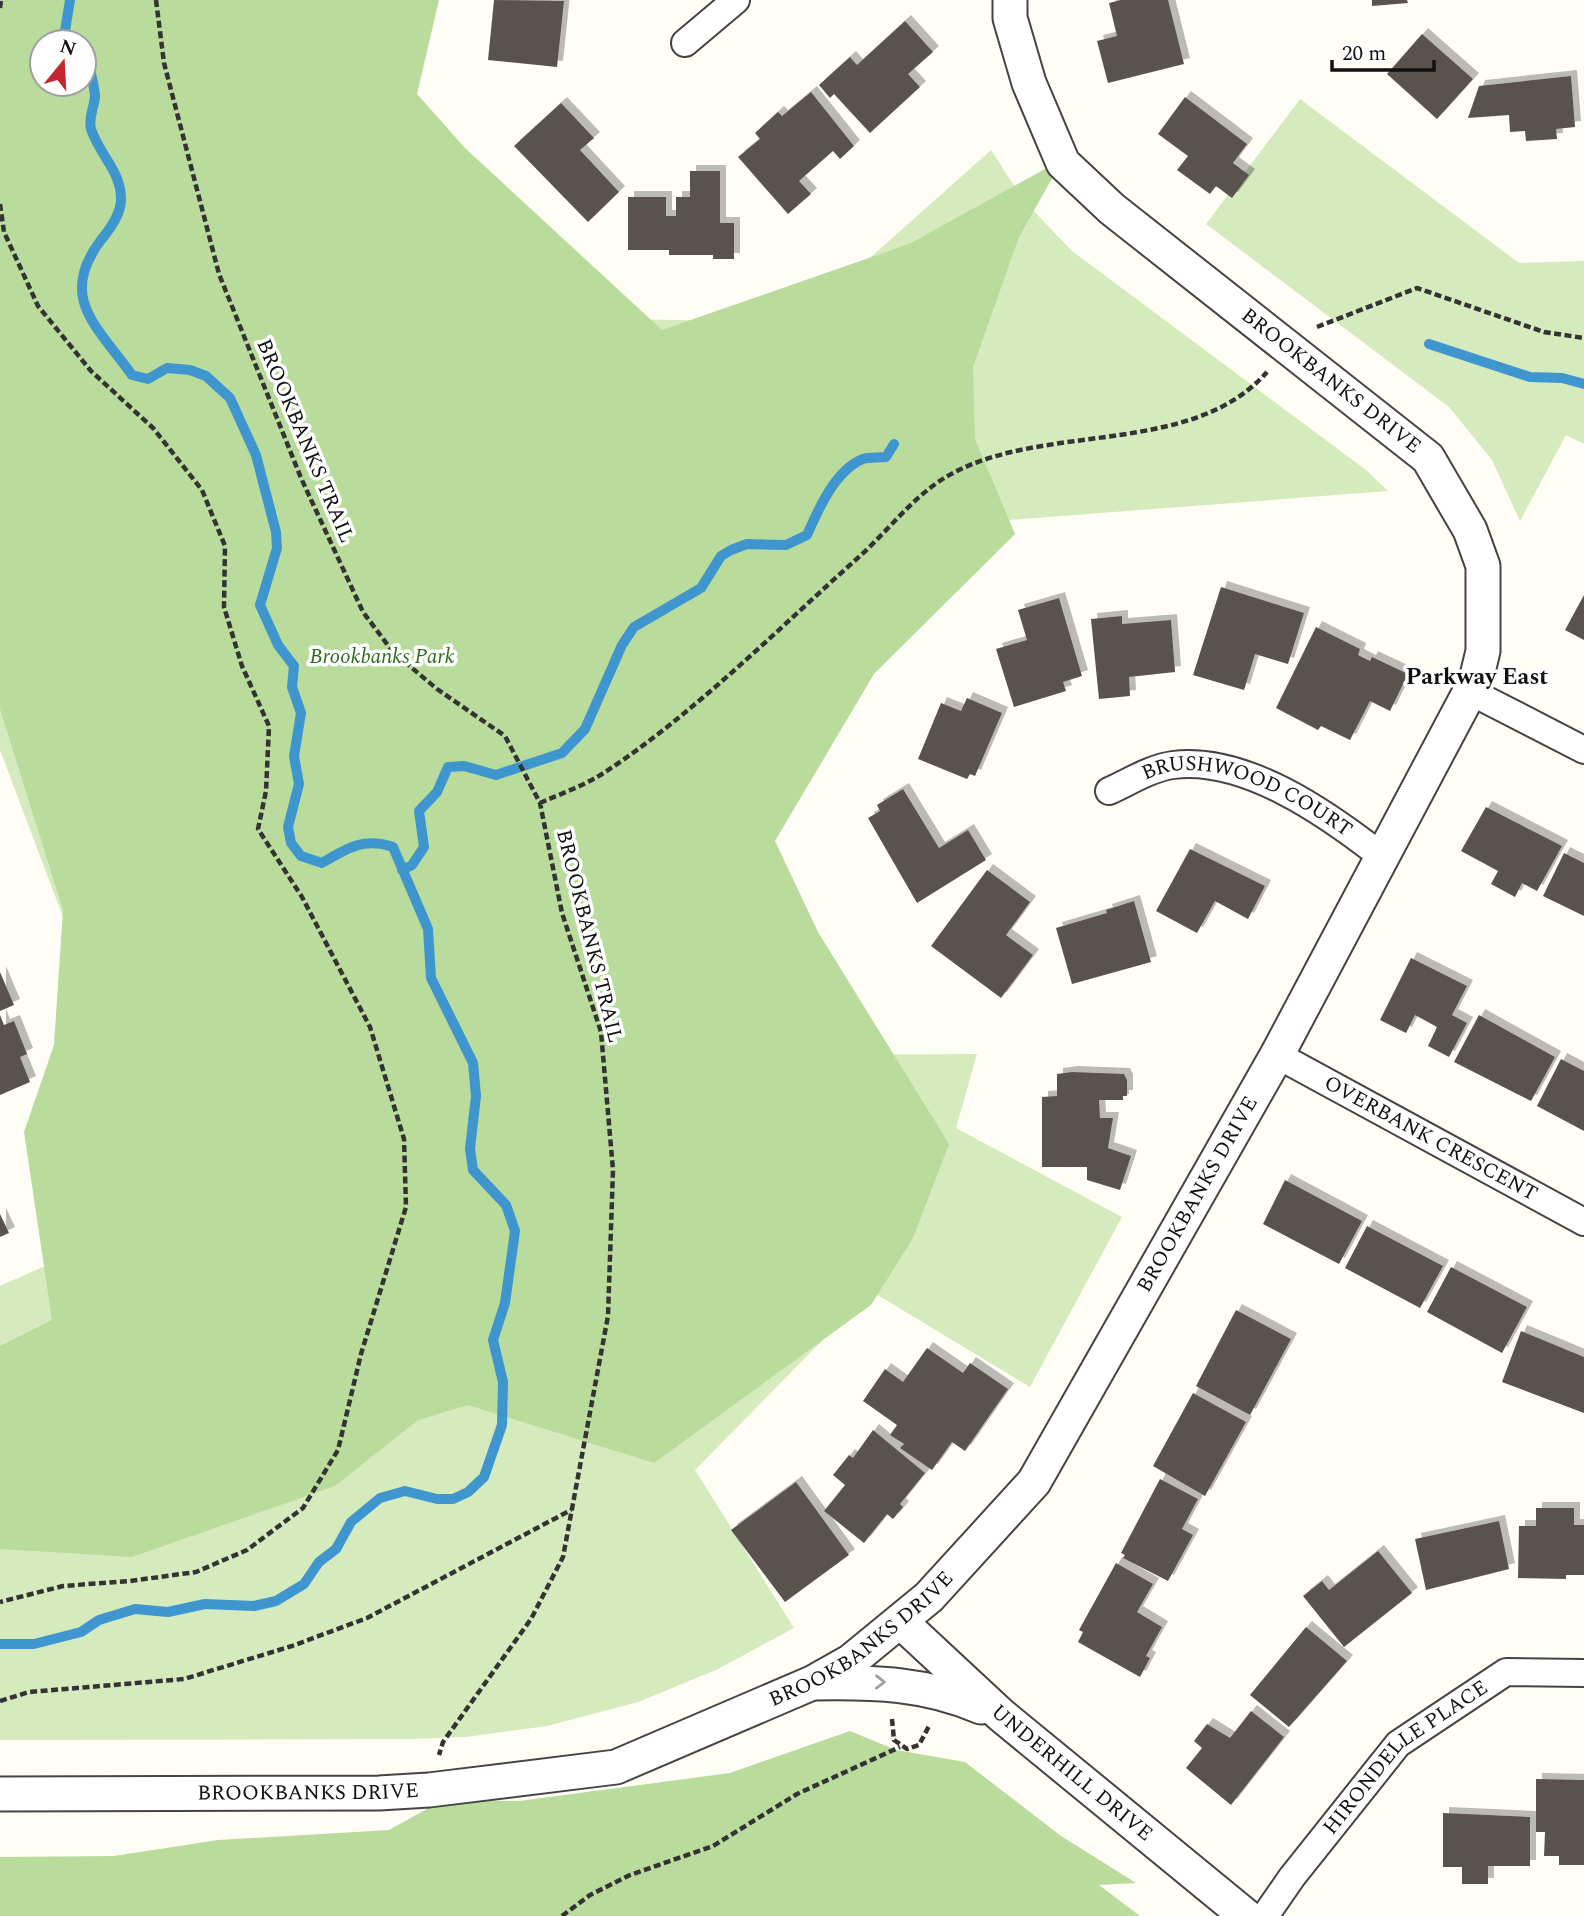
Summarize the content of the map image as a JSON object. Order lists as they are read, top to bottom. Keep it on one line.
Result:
{"streets":{"street":["BROOKBANKS DRIVE","BRUSHWOOD COURT","OVERBANK CRESCENT","HIRONDELLE PLACE","UNDERHILL DRIVE"],"path":["BROOKBANKS TRAIL"]},"crossings":[["BROOKBANKS DRIVE","BROOKBANKS TRAIL"],["BROOKBANKS DRIVE","BRUSHWOOD COURT"],["BROOKBANKS DRIVE","OVERBANK CRESCENT"],["BROOKBANKS DRIVE","UNDERHILL DRIVE"]],"districts":["Parkway East"],"parks":["Brookbanks Park"],"scale_bar":"20 m","north":"top"}
